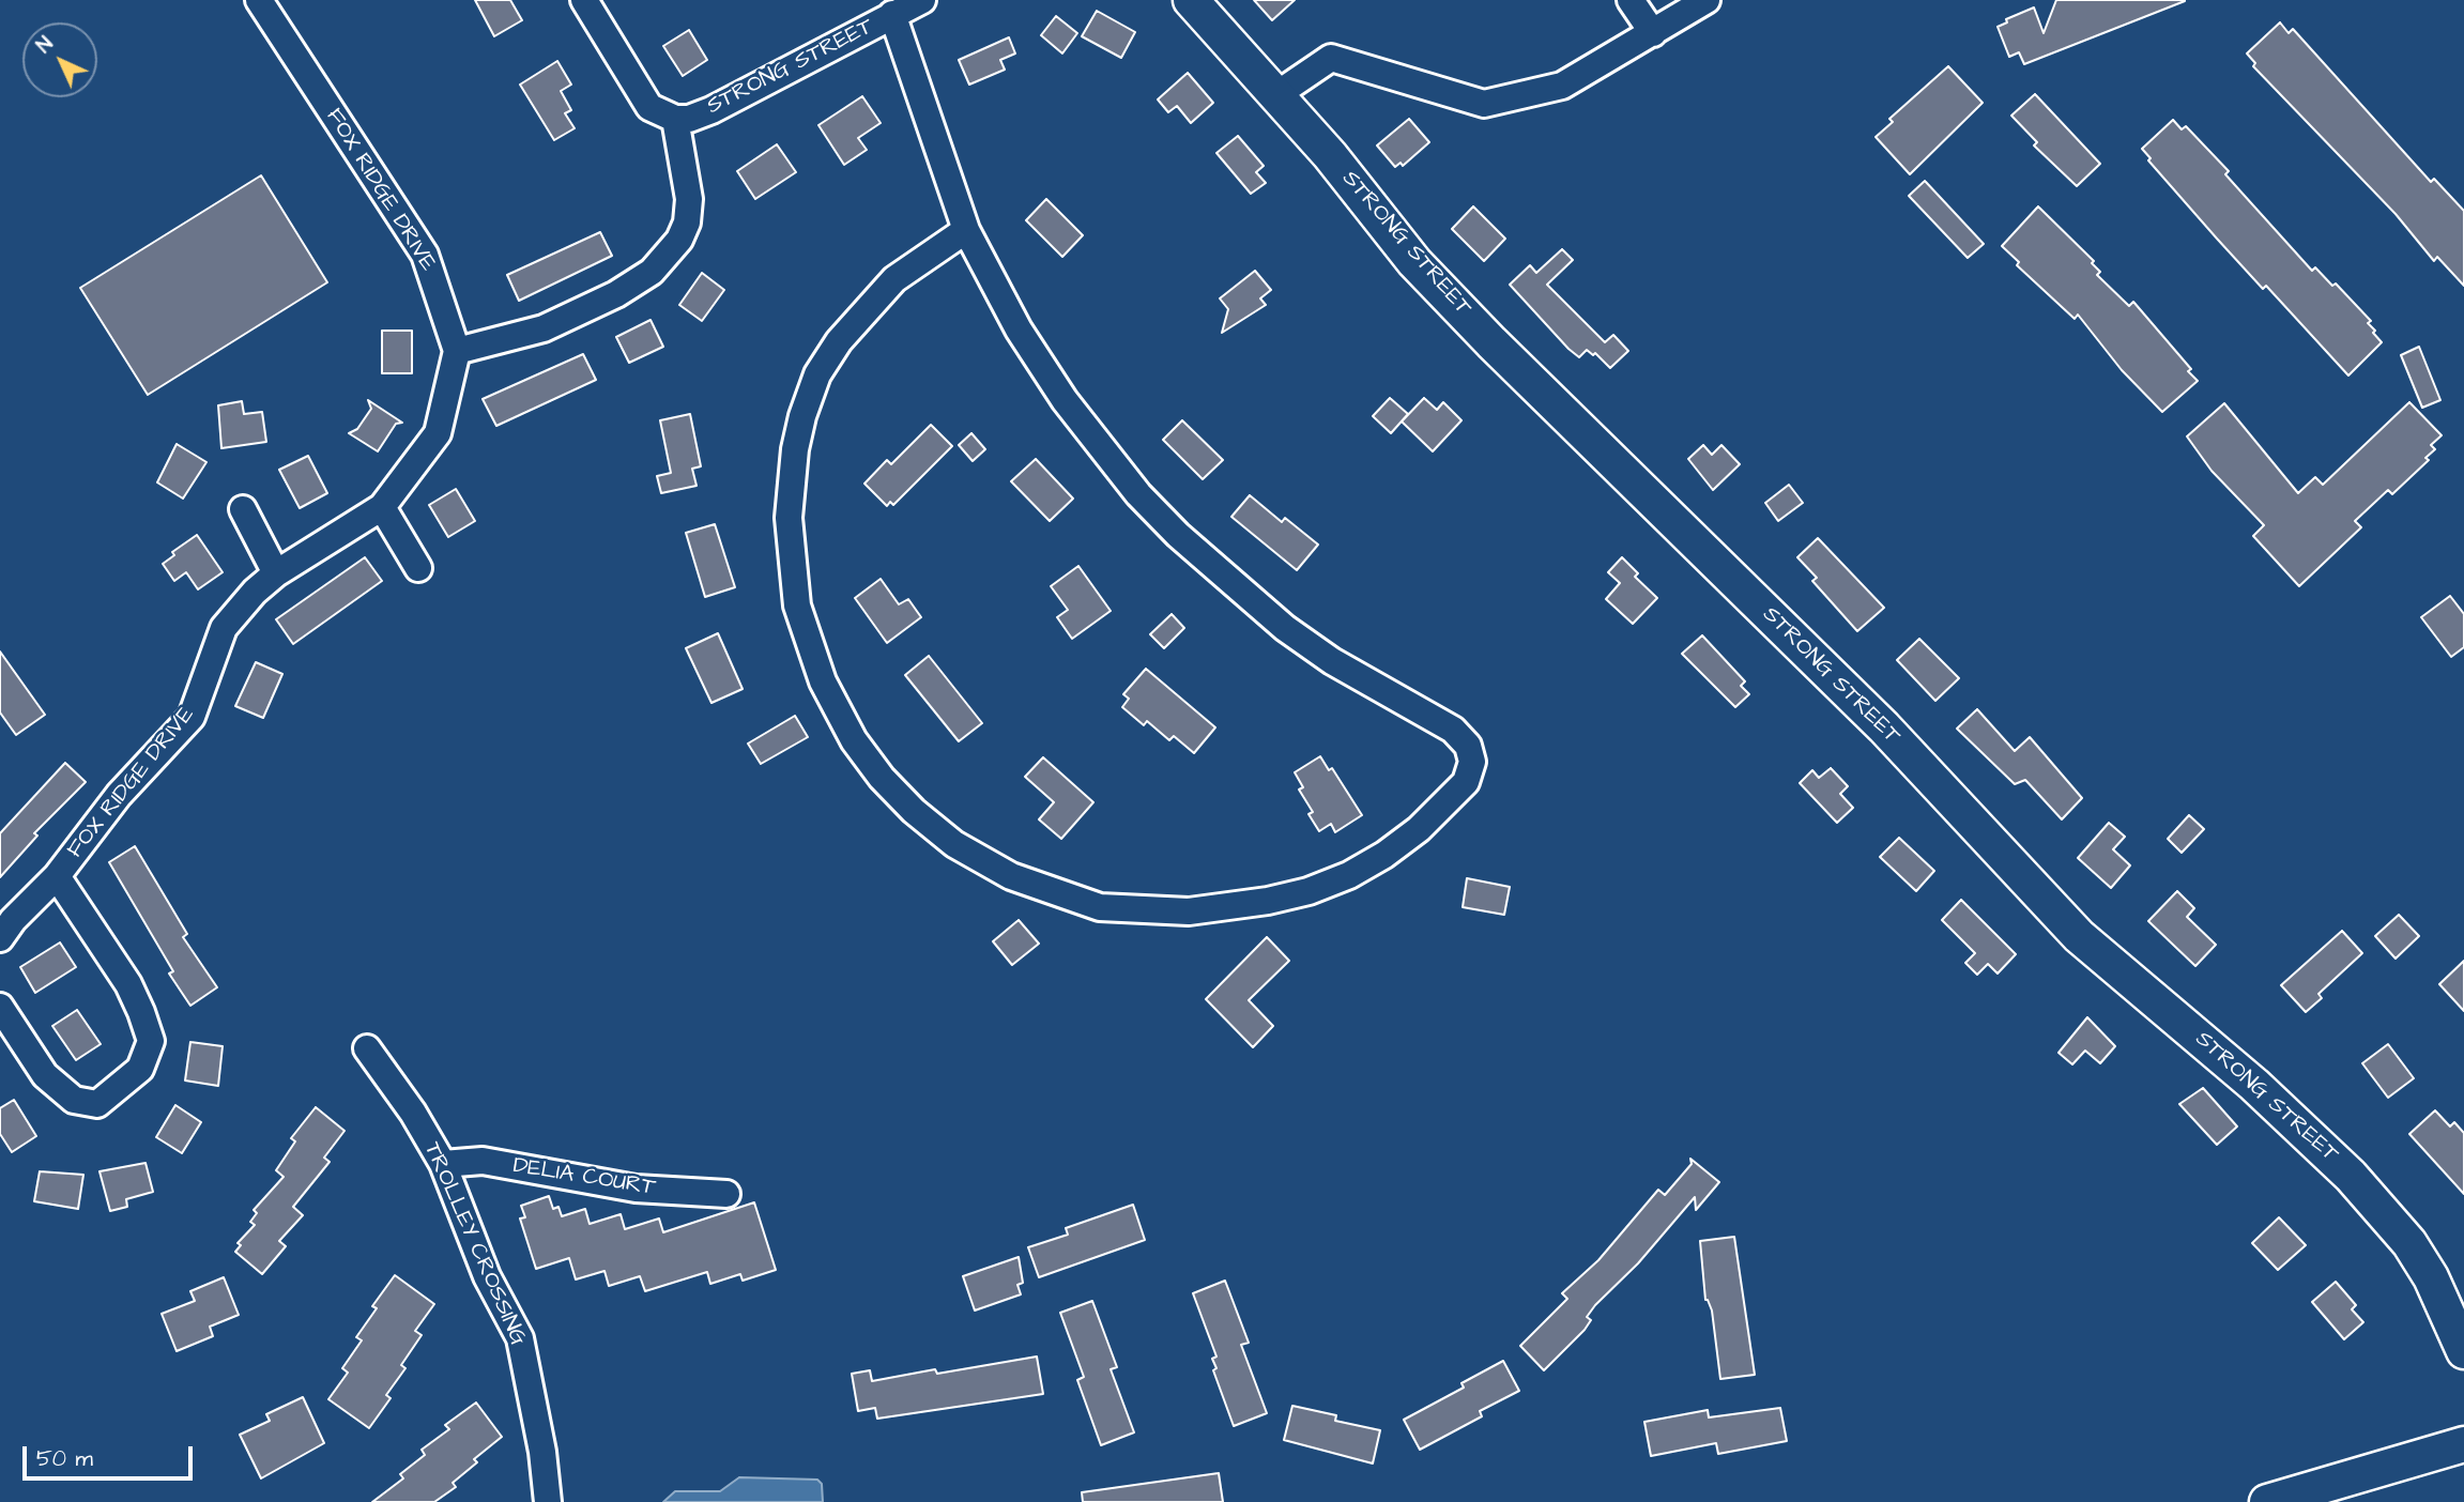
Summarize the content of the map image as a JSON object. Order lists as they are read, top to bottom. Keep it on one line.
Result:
{"streets":{"street":["STRONG STREET","FOX RIDGE DRIVE","DELIA COURT","TROLLEY CROSSING"]},"crossings":[["DELIA COURT","TROLLEY CROSSING"]],"scale_bar":"50 m","north":"top left"}
